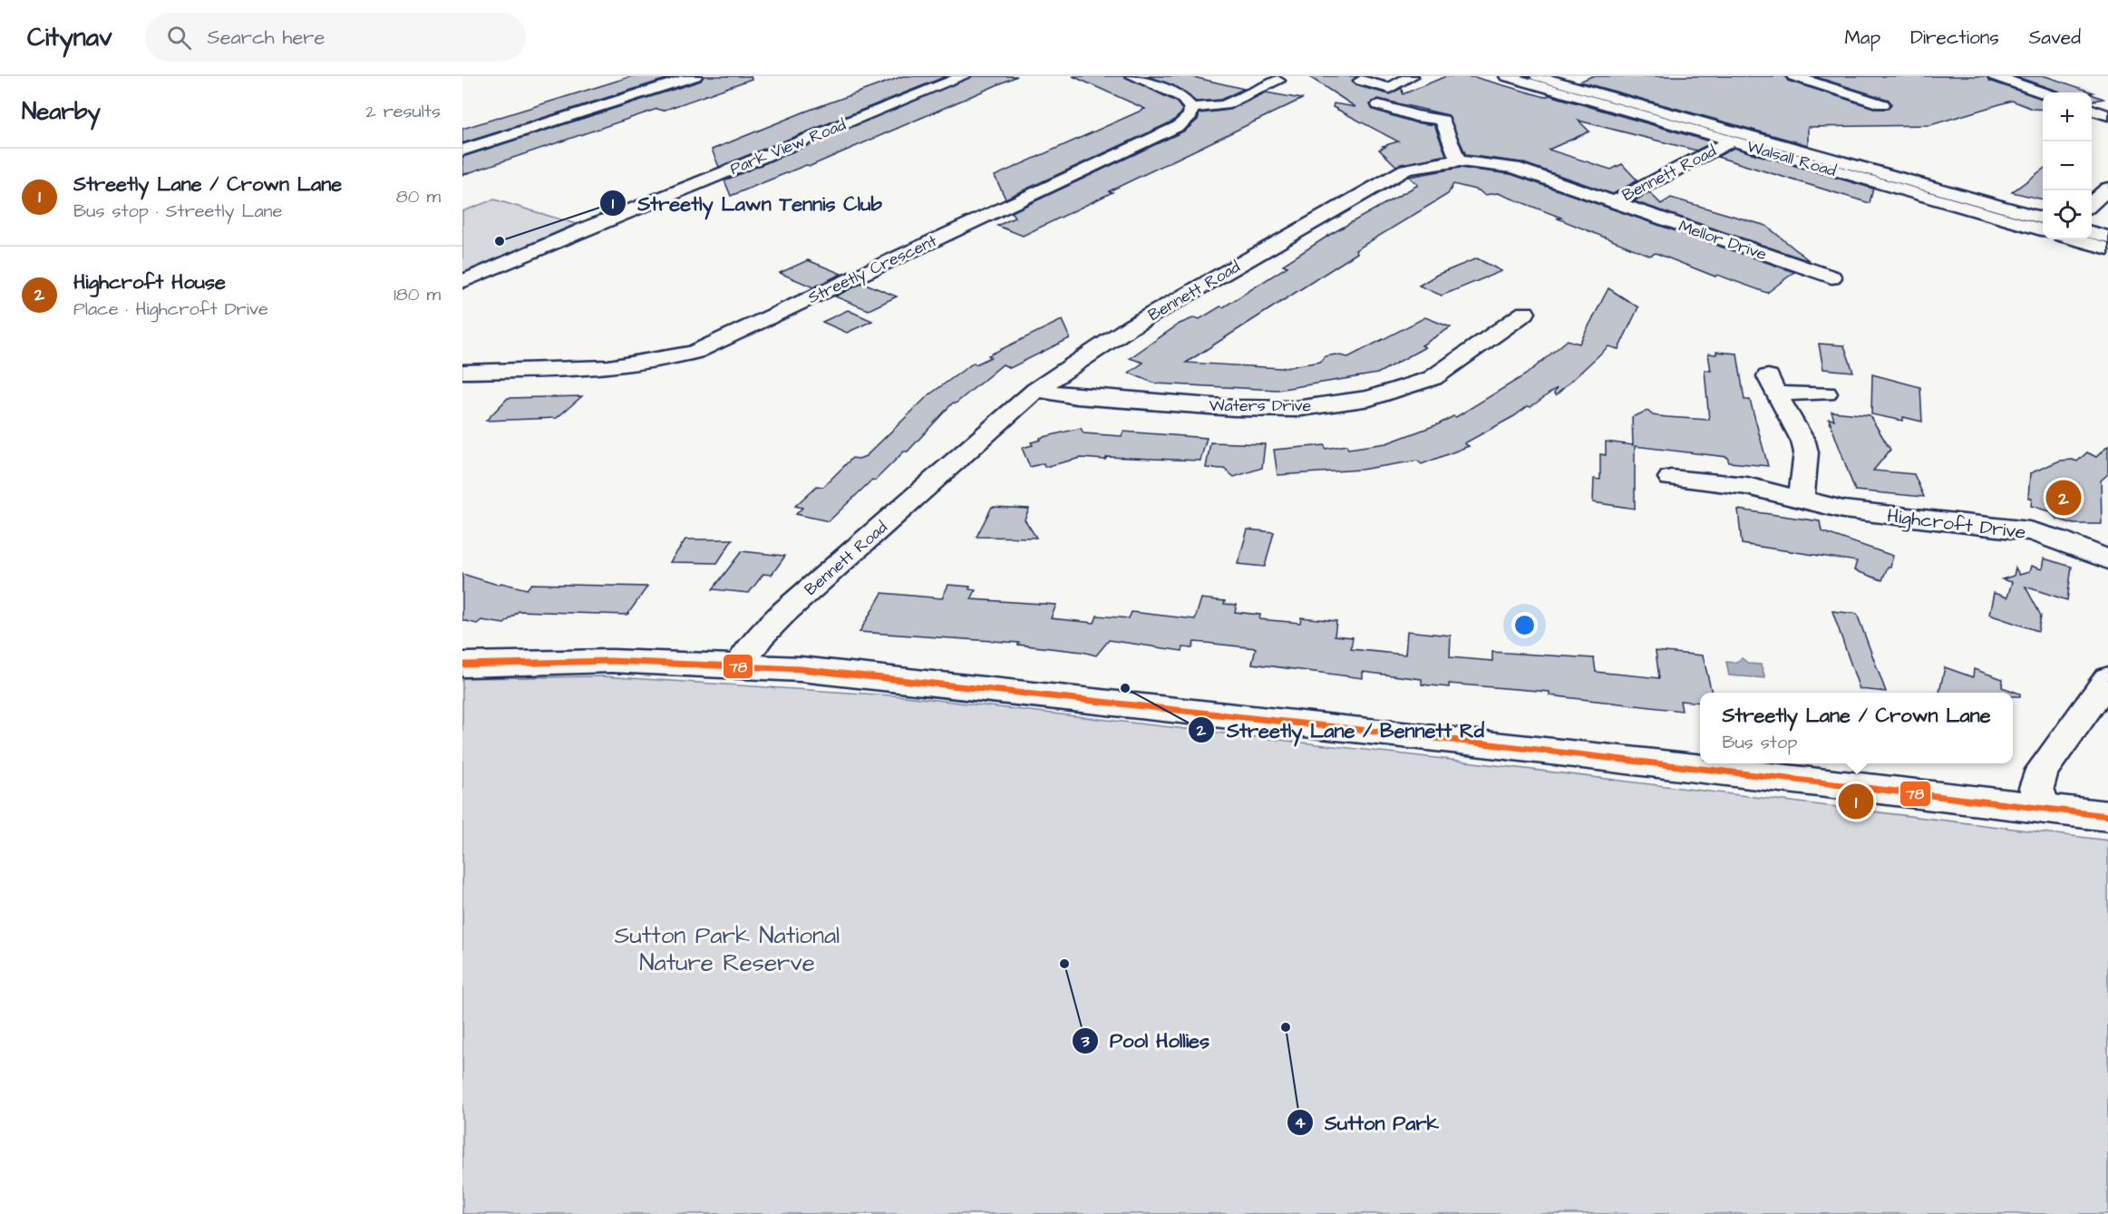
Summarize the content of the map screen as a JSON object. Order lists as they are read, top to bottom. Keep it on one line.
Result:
{"streets":{"street":["Park View Road","Walsall Road","Bennett Road","Mellor Drive","Streetly Crescent","Waters Drive","Highcroft Drive"]},"crossings":[["Walsall Road","Bennett Road"],["Bennett Road","Mellor Drive"],["Bennett Road","Waters Drive"]],"parks":["Sutton Park National Nature Reserve"],"places":["Streetly Lawn Tennis Club","Streetly Lane / Bennett Rd","Pool Hollies","Sutton Park"],"lines":["transit line 78"],"page":{"header":"Citynav","search":"Search here","nav":["Map","Directions","Saved"],"heading":["Nearby","2 results"],"map_buttons":["+","−"],"list":[{"mark":"1","name":"Streetly Lane / Crown Lane","note":"Bus stop · Streetly Lane","value":"80 m"},{"mark":"2","name":"Highcroft House","note":"Place · Highcroft Drive","value":"180 m"}],"pins":["2","1"],"popup":["Streetly Lane / Crown Lane","Bus stop"]}}
